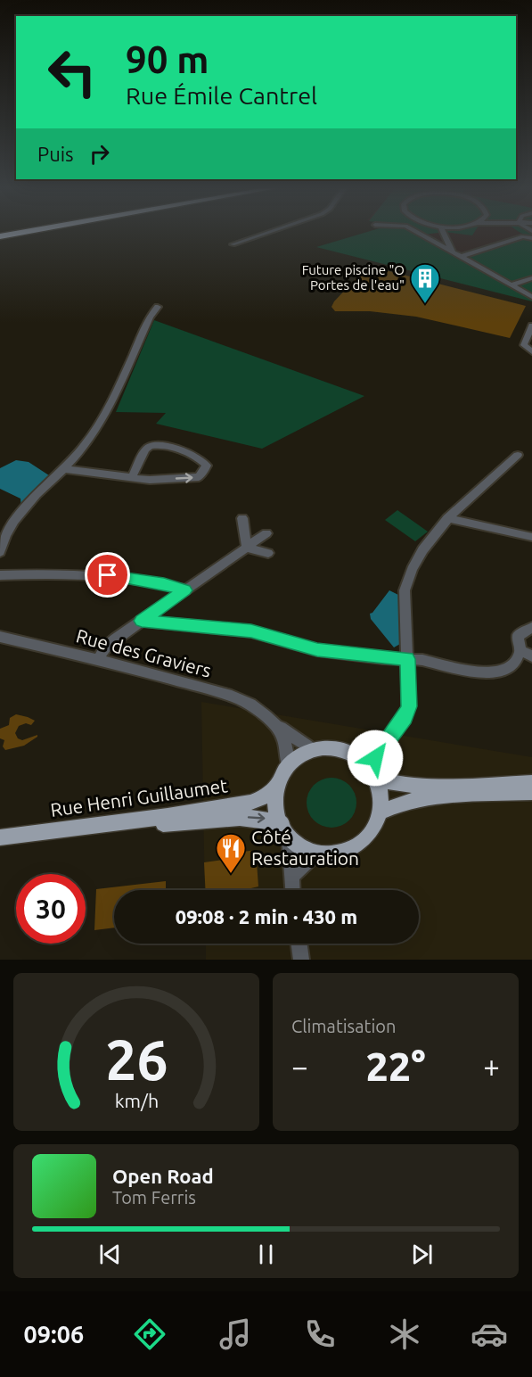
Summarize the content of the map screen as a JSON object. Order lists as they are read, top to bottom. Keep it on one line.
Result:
{"streets":{"main road":["Rue Henri Guillaumet"],"street":["Rue des Graviers"]},"places":{"building":["Future piscine \"O Portes de l'eau\""],"restaurant":["Côté Restauration"]},"page":{"turn":["90 m","Rue Émile Cantrel"],"then":"Puis","limit":"30","trip":"09:08 · 2 min · 430 m","tile":"Climatisation","heat":["−","22°","+"],"song":["Open Road","Tom Ferris"],"tabs":"09:06","gauge":["26","km/h"]}}
